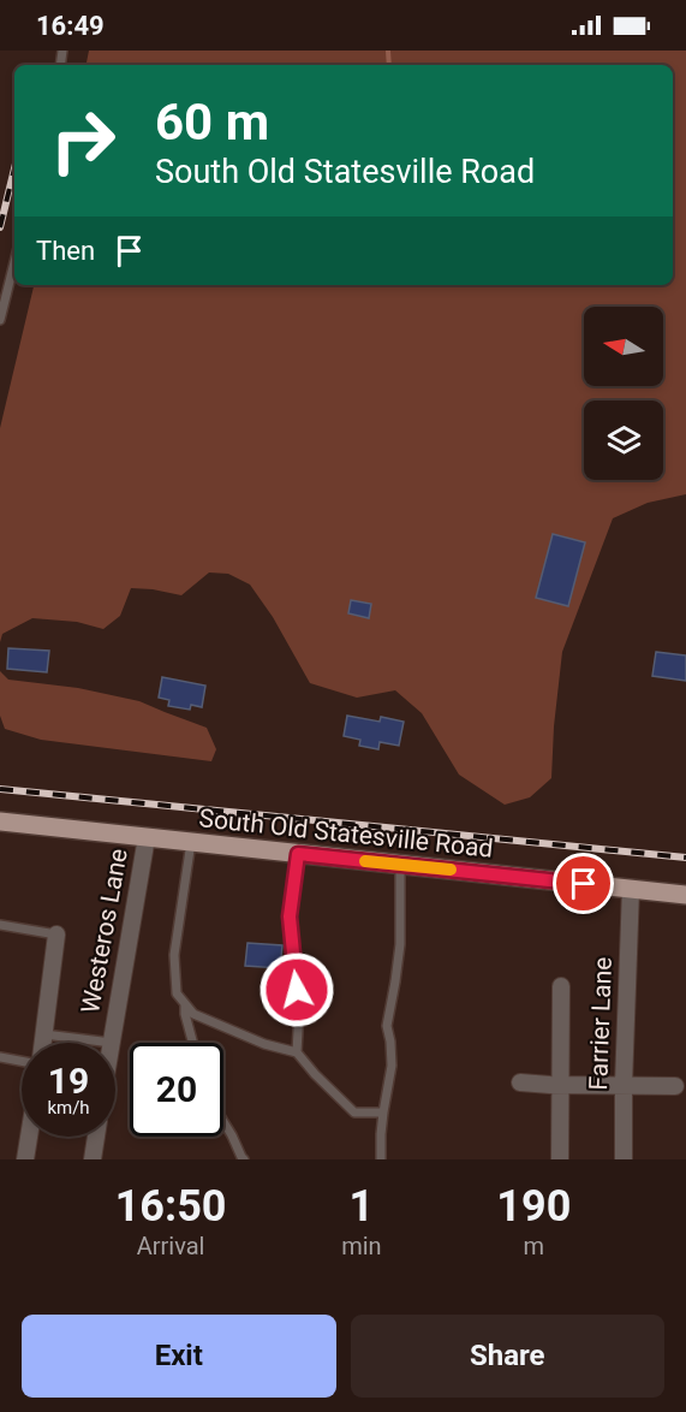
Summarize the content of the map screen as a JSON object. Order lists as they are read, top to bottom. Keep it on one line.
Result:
{"streets":{"main road":["South Old Statesville Road"],"street":["Westeros Lane","Farrier Lane"]},"crossings":[["South Old Statesville Road","Westeros Lane"],["South Old Statesville Road","Farrier Lane"]],"north":"left","page":{"status":"16:49","turn":["60 m","South Old Statesville Road"],"then":"Then","speed":"19 km/h","limit":"20","eta":["16:50","Arrival","1","min","190","m"],"buttons":["Exit","Share"]}}
